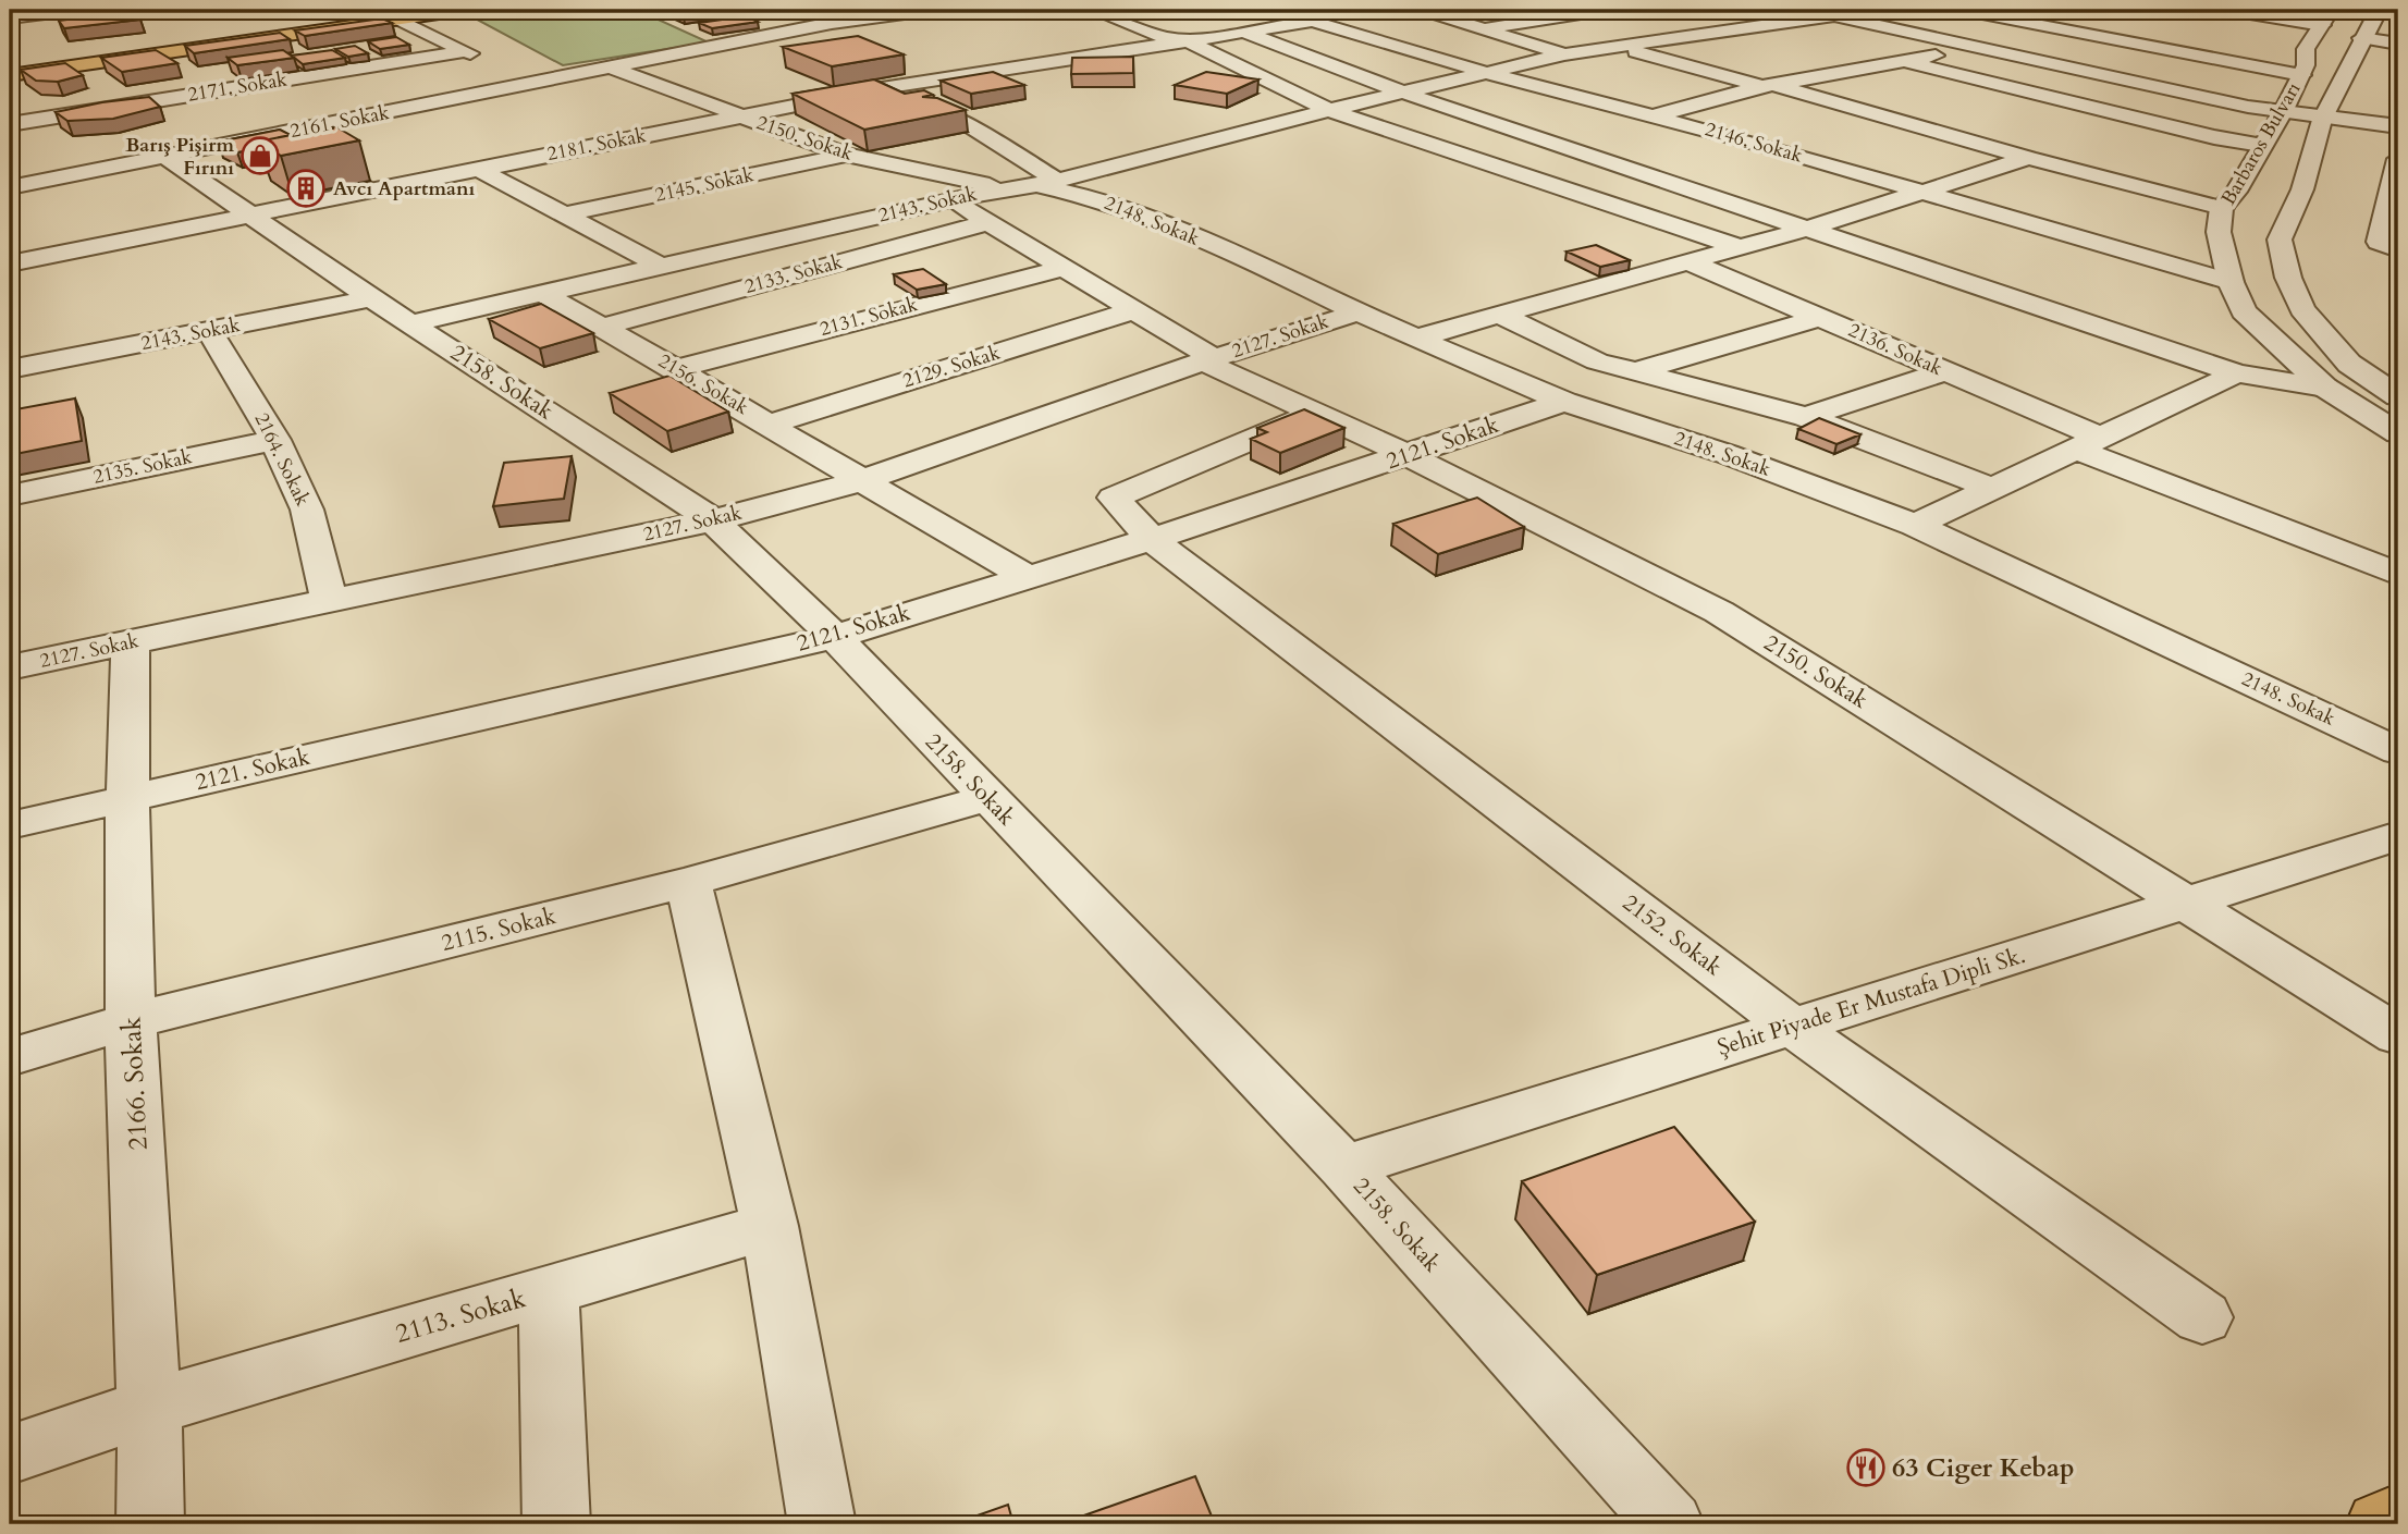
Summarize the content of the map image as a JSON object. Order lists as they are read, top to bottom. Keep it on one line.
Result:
{"streets":{"street":["2171. Sokak","2161. Sokak","2150. Sokak","2146. Sokak","Barbaros Bulvarı","2181. Sokak","2145. Sokak","2143. Sokak","2148. Sokak","2133. Sokak","2131. Sokak","2127. Sokak","2136. Sokak","2129. Sokak","2158. Sokak","2156. Sokak","2121. Sokak","2164. Sokak","2135. Sokak","2115. Sokak","2152. Sokak","Şehit Piyade Er Mustafa Dipli Sk.","2166. Sokak","2113. Sokak"]},"crossings":[["2161. Sokak","2150. Sokak"],["2161. Sokak","2158. Sokak"],["2150. Sokak","2181. Sokak"],["2150. Sokak","2145. Sokak"],["2150. Sokak","2143. Sokak"],["2150. Sokak","2133. Sokak"],["2150. Sokak","2131. Sokak"],["2150. Sokak","2127. Sokak"],["2150. Sokak","2129. Sokak"],["2150. Sokak","2121. Sokak"],["2150. Sokak","2152. Sokak"],["2150. Sokak","Şehit Piyade Er Mustafa Dipli Sk."],["2146. Sokak","Barbaros Bulvarı"],["2146. Sokak","2181. Sokak"],["2146. Sokak","2143. Sokak"],["2181. Sokak","2158. Sokak"],["2143. Sokak","2148. Sokak"],["2143. Sokak","2158. Sokak"],["2143. Sokak","2156. Sokak"],["2143. Sokak","2164. Sokak"],["2148. Sokak","2127. Sokak"],["2148. Sokak","2121. Sokak"],["2133. Sokak","2156. Sokak"],["2131. Sokak","2156. Sokak"],["2127. Sokak","2158. Sokak"],["2127. Sokak","2156. Sokak"],["2127. Sokak","2164. Sokak"],["2127. Sokak","2166. Sokak"],["2129. Sokak","2156. Sokak"],["2158. Sokak","2121. Sokak"],["2158. Sokak","2115. Sokak"],["2158. Sokak","Şehit Piyade Er Mustafa Dipli Sk."],["2156. Sokak","2121. Sokak"],["2121. Sokak","2152. Sokak"],["2121. Sokak","2166. Sokak"],["2164. Sokak","2135. Sokak"],["2115. Sokak","2166. Sokak"],["2152. Sokak","Şehit Piyade Er Mustafa Dipli Sk."],["2166. Sokak","2113. Sokak"]],"places":{"shop":["Barış Pişirm Fırını"],"building":["Avcı Apartmanı"],"restaurant":["63 Ciger Kebap"]}}
